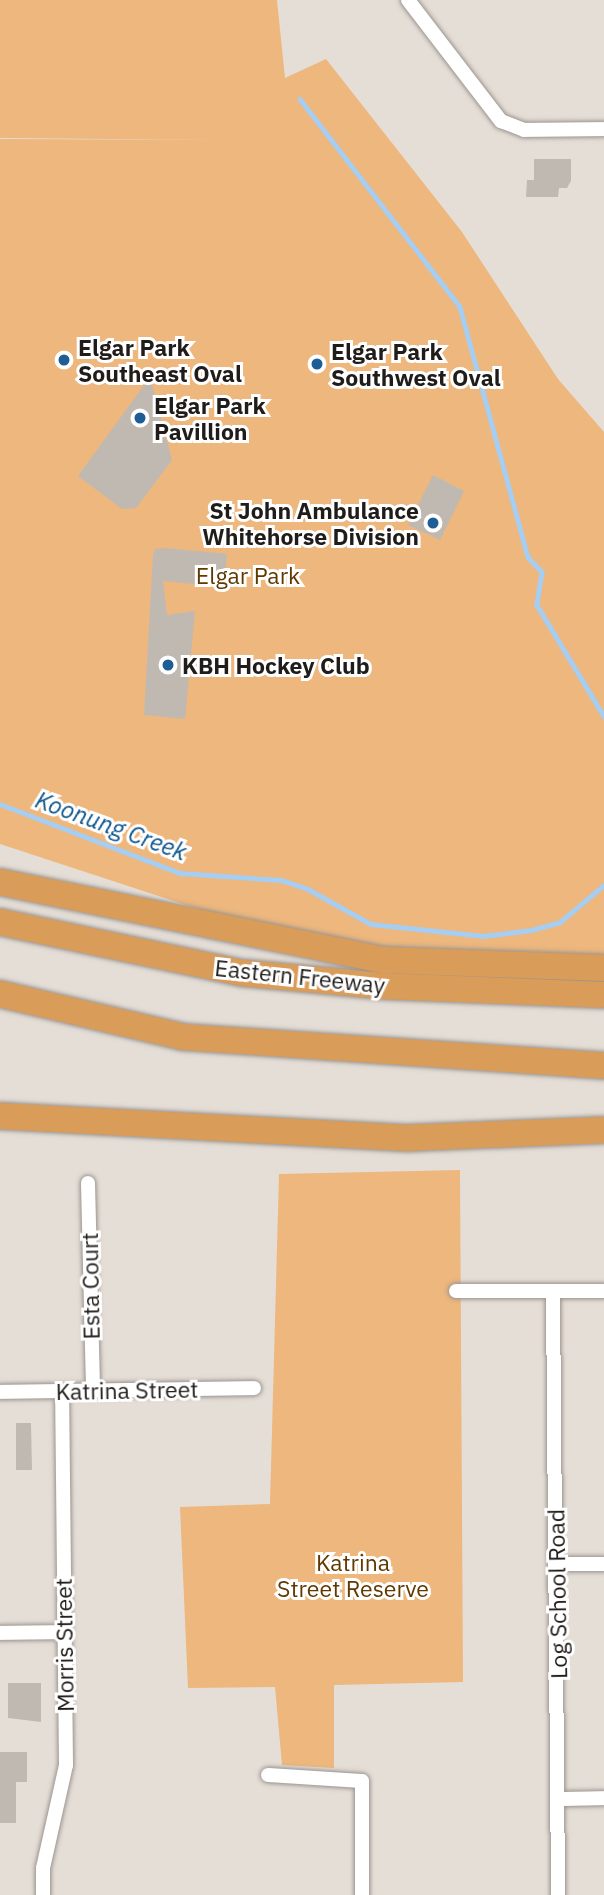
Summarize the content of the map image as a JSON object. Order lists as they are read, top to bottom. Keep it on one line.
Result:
{"streets":{"highway":["Eastern Freeway"],"street":["Esta Court","Katrina Street","Log School Road","Morris Street"]},"crossings":[["Esta Court","Katrina Street"],["Katrina Street","Morris Street"]],"water":["Koonung Creek"],"parks":["Elgar Park","Katrina Street Reserve"],"places":["Elgar Park Southeast Oval","Elgar Park Southwest Oval","Elgar Park Pavillion","St John Ambulance Whitehorse Division","KBH Hockey Club"]}
